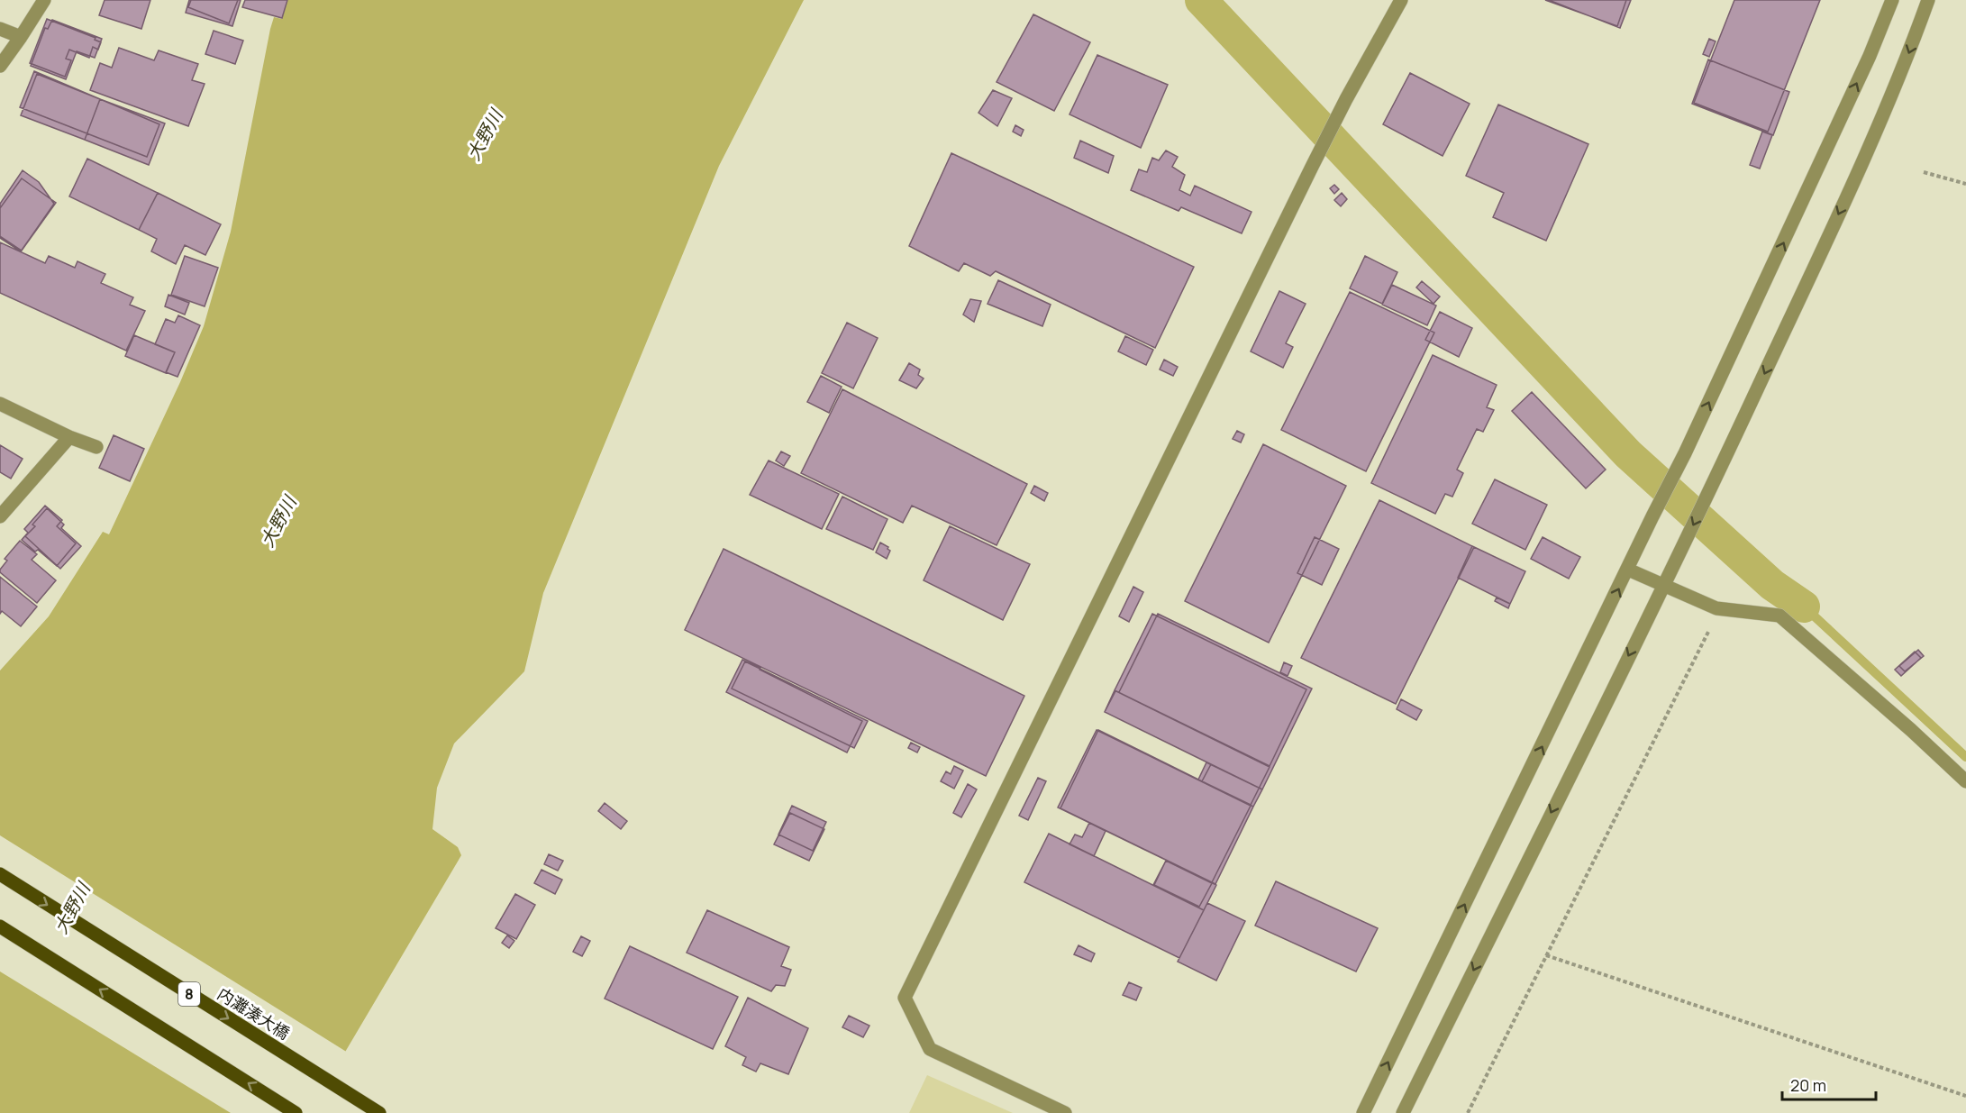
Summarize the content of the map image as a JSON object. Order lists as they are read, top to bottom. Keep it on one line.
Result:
{"streets":{"main road":["8","内灘湊大橋"]},"water":["大野川"],"scale_bar":"20 m"}
